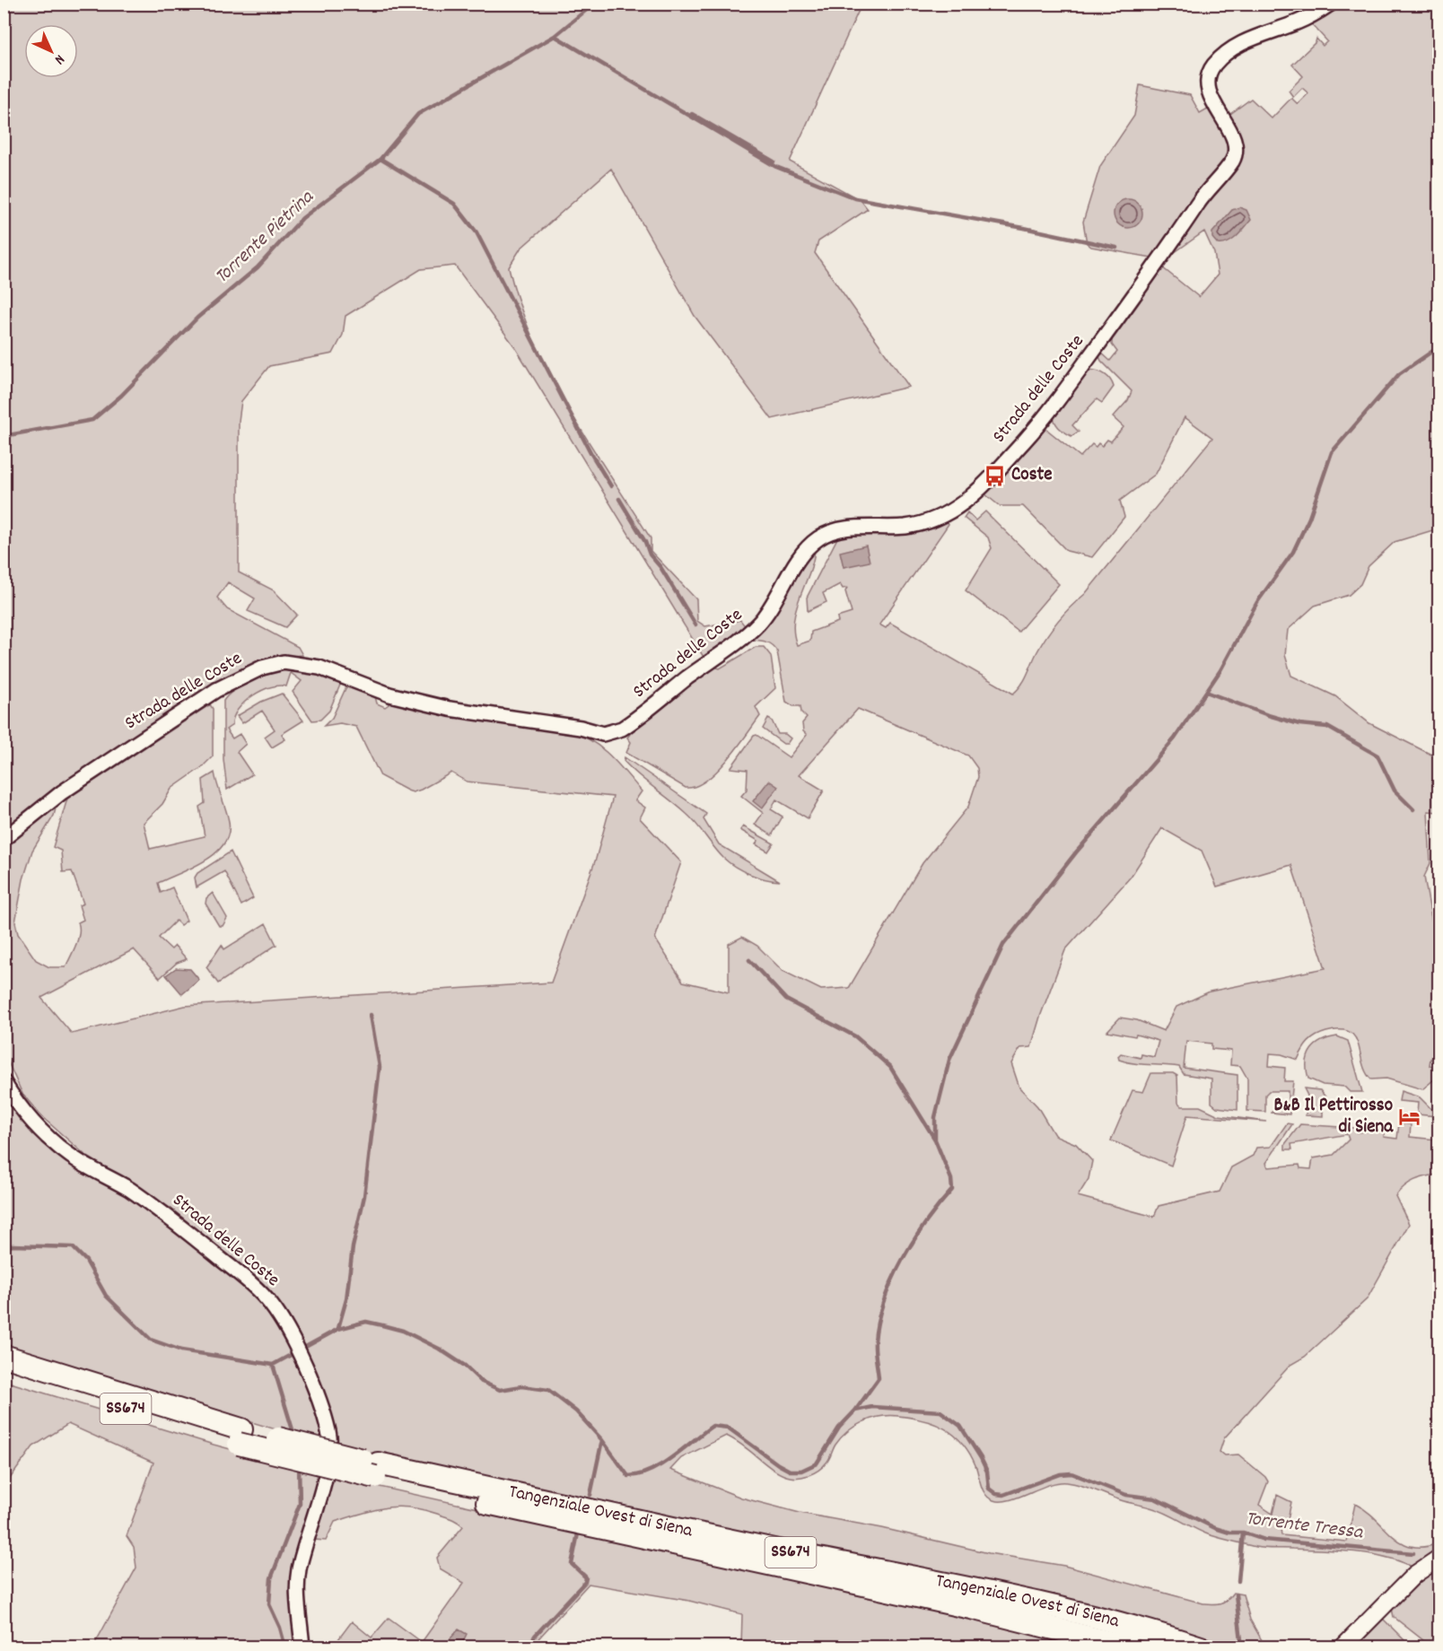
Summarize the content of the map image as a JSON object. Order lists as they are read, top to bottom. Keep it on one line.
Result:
{"streets":{"highway":["SS674","Tangenziale Ovest di Siena"],"street":["Strada delle Coste"]},"water":["Torrente Pietrina","Torrente Tressa"],"places":{"bus stop":["Coste"],"hotel":["B&B Il Pettirosso di Siena"]},"north":"bottom right"}
